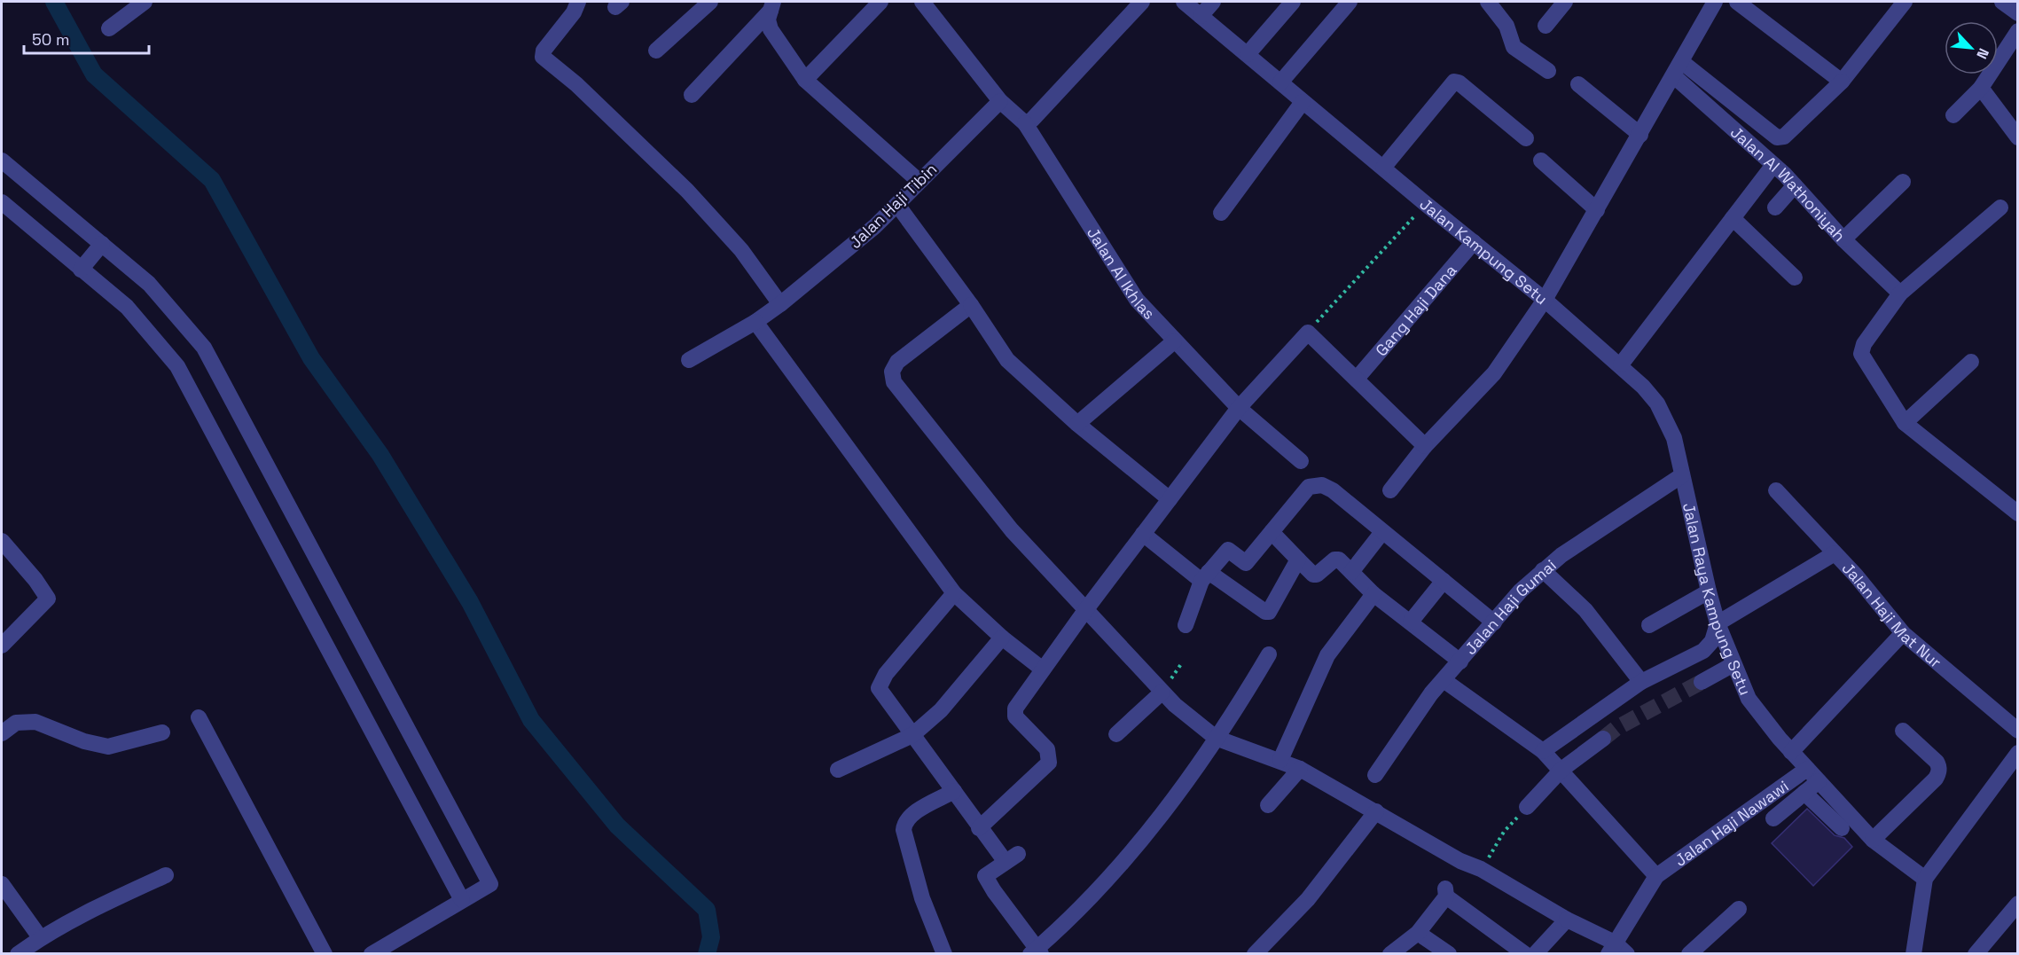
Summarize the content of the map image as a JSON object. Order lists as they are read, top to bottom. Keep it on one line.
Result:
{"streets":{"street":["Jalan Al Wathoniyah","Jalan Haji Tibin","Jalan Kampung Setu","Jalan Al Ikhlas","Gang Haji Dana","Jalan Raya Kampung Setu","Jalan Haji Gumai","Jalan Haji Mat Nur","Jalan Haji Nawawi"]},"crossings":[["Jalan Al Wathoniyah","Jalan Kampung Setu"],["Jalan Kampung Setu","Gang Haji Dana"],["Jalan Kampung Setu","Jalan Raya Kampung Setu"],["Jalan Raya Kampung Setu","Jalan Haji Gumai"],["Jalan Raya Kampung Setu","Jalan Haji Nawawi"]],"scale_bar":"50 m","north":"bottom right"}
